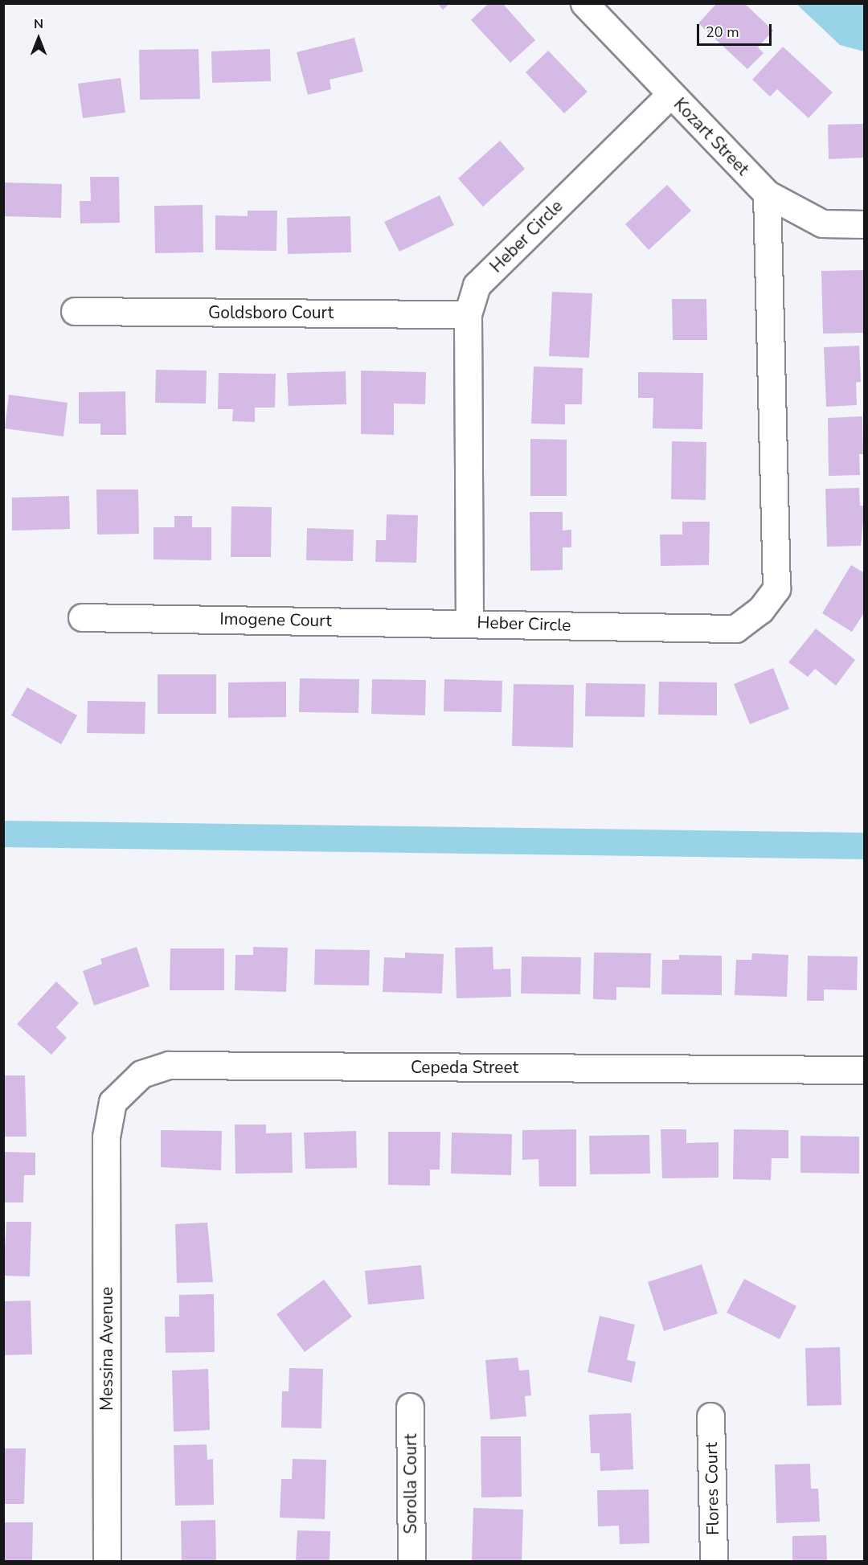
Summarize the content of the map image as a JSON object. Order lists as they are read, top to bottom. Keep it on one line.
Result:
{"streets":{"street":["Kozart Street","Heber Circle","Goldsboro Court","Imogene Court","Cepeda Street","Messina Avenue","Sorolla Court","Flores Court"]},"crossings":[["Kozart Street","Heber Circle"],["Heber Circle","Goldsboro Court"],["Heber Circle","Imogene Court"],["Cepeda Street","Messina Avenue"]],"scale_bar":"20 m","north":"top"}
